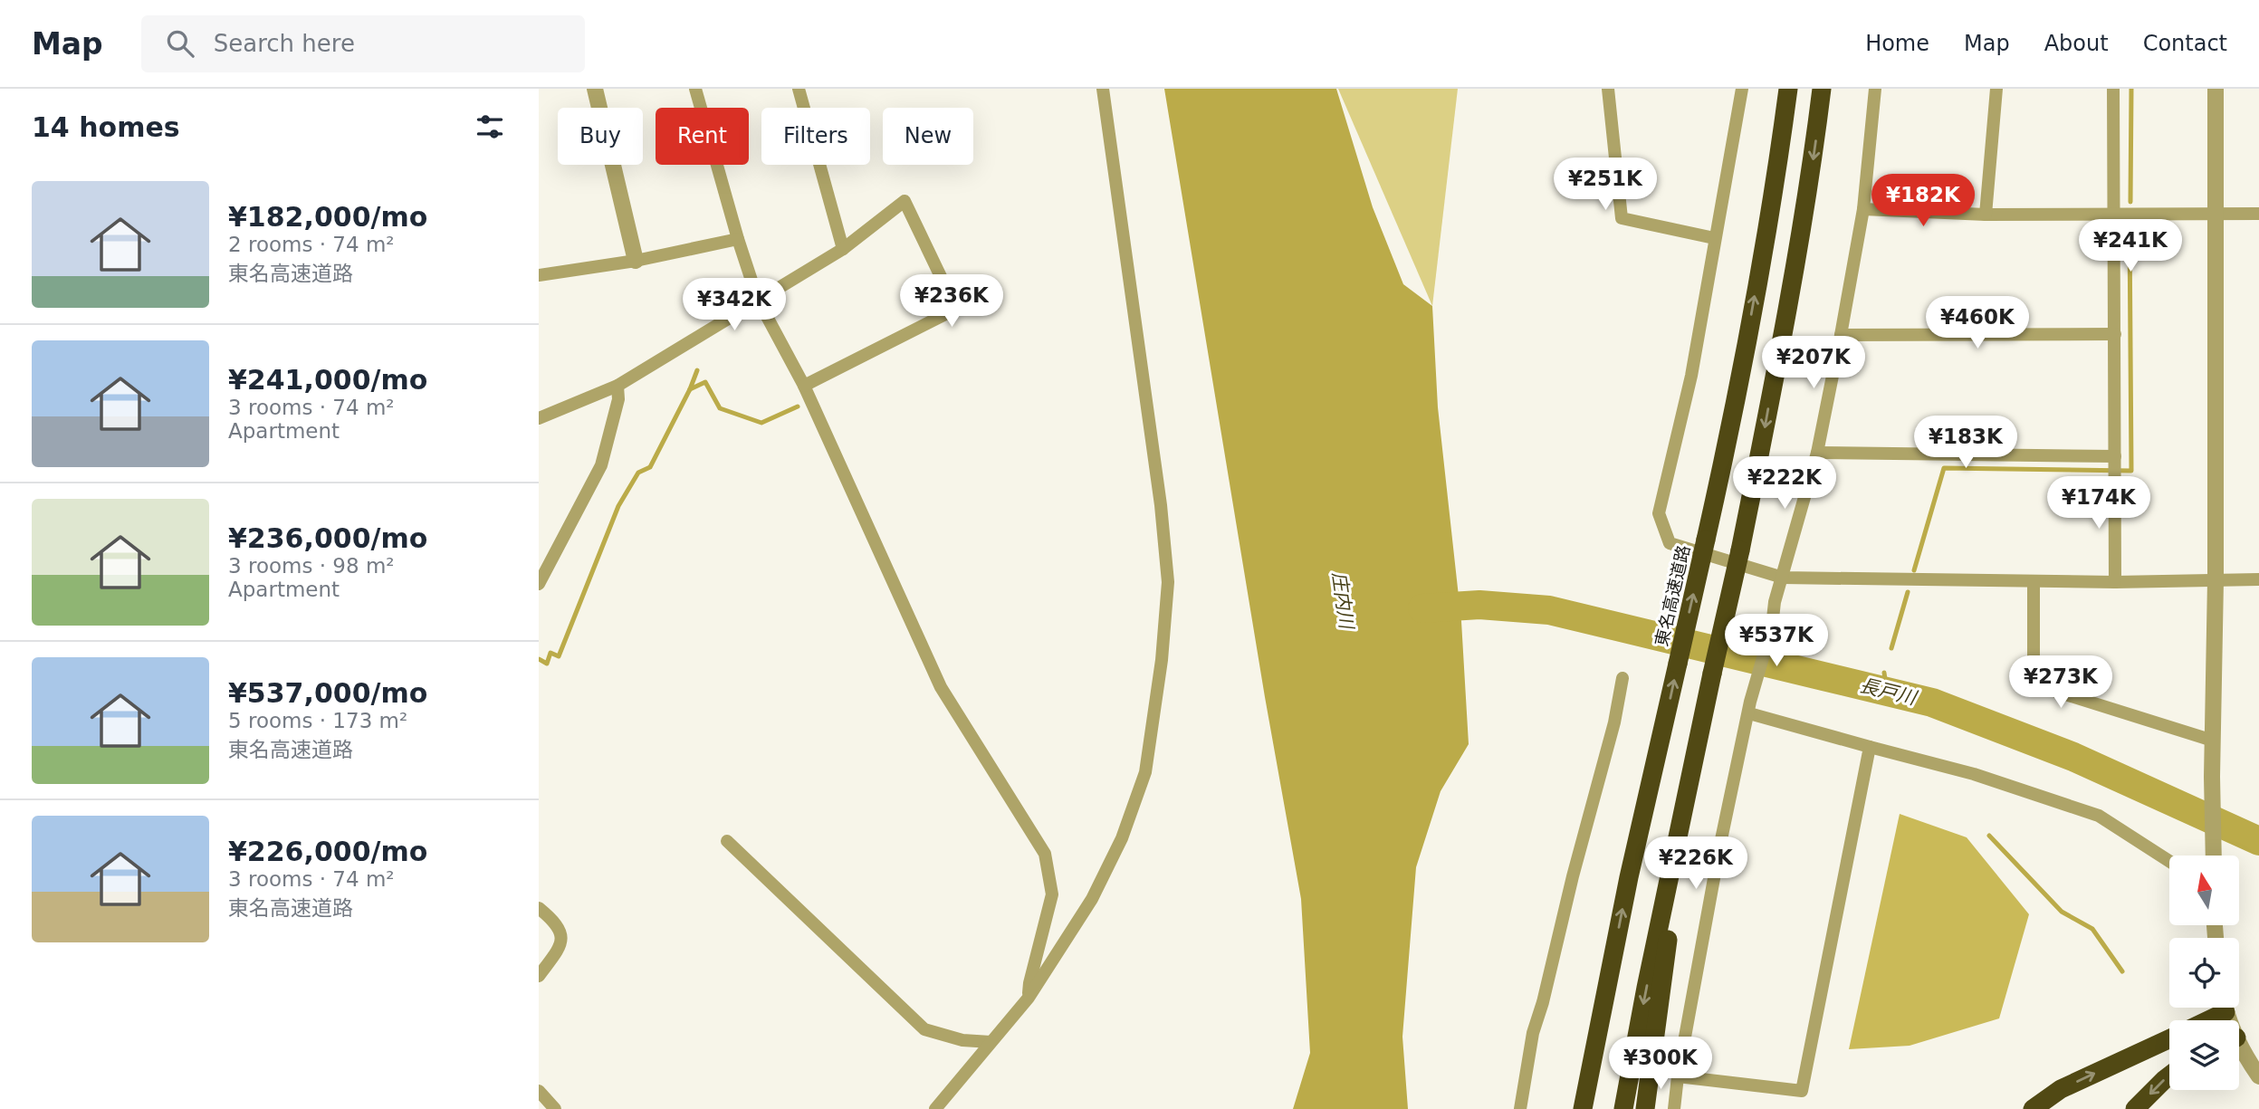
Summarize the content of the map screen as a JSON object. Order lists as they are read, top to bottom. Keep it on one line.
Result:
{"streets":{"highway":["東名高速道路"]},"water":["庄内川","長戸川"],"north":"top","page":{"header":"Map","search":"Search here","nav":["Home","Map","About","Contact"],"heading":"14 homes","chip":["Buy","Rent","Filters","New"],"price":["¥251K","¥182K","¥241K","¥236K","¥342K","¥460K","¥207K","¥183K","¥222K","¥174K","¥537K","¥273K","¥226K","¥300K"],"list":[{"name":"¥182,000/mo","note":"2 rooms · 74 m² · 東名高速道路"},{"name":"¥241,000/mo","note":"3 rooms · 74 m² · Apartment"},{"name":"¥236,000/mo","note":"3 rooms · 98 m² · Apartment"},{"name":"¥537,000/mo","note":"5 rooms · 173 m² · 東名高速道路"},{"name":"¥226,000/mo","note":"3 rooms · 74 m² · 東名高速道路"}]}}
